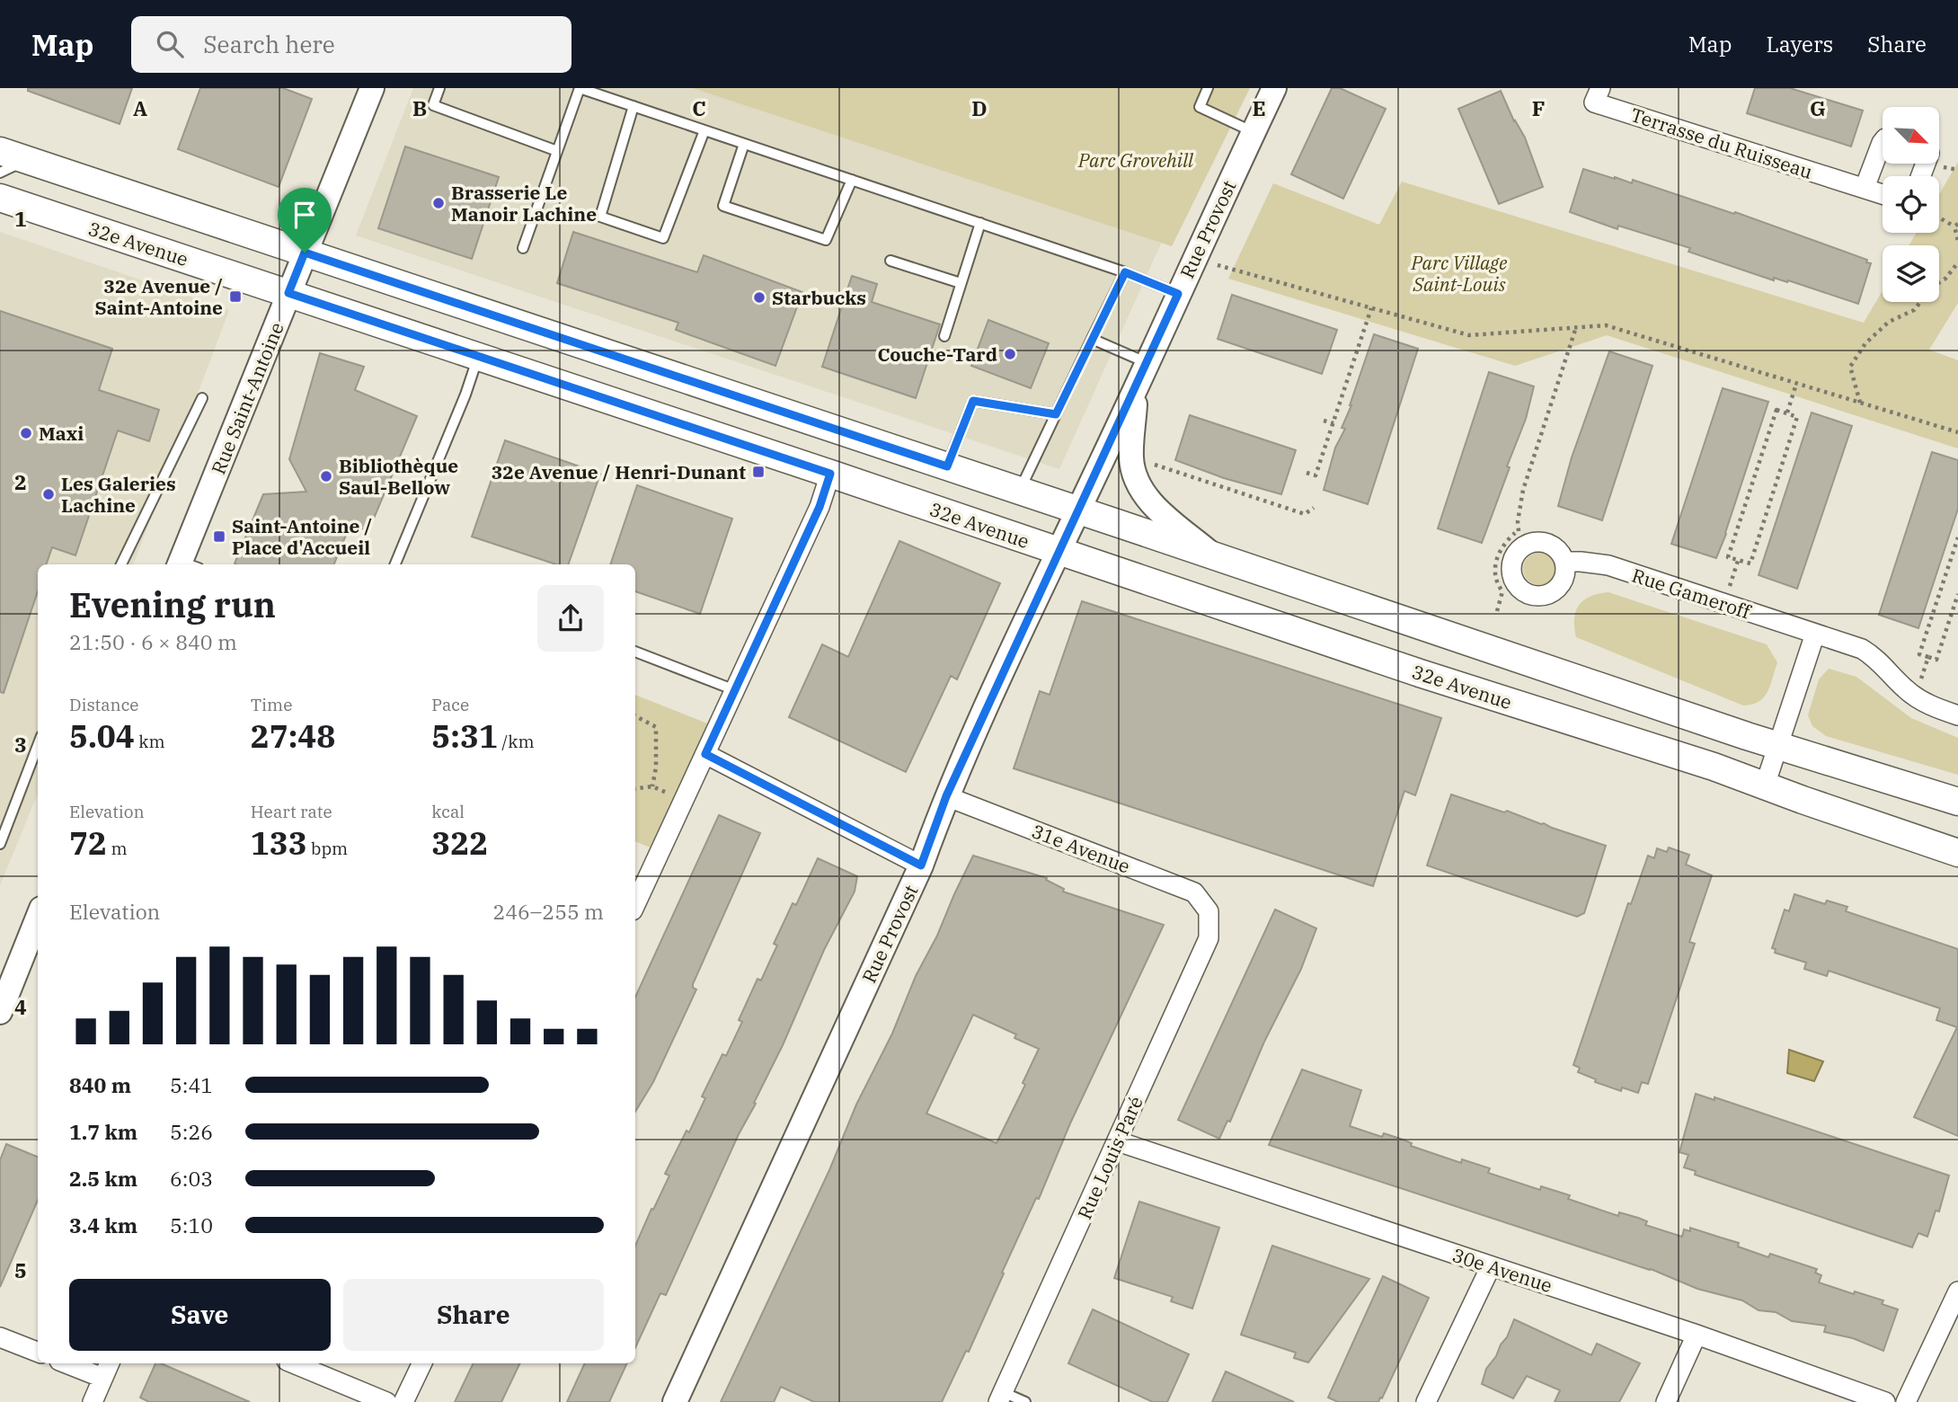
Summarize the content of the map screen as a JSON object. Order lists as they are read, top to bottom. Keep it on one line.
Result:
{"streets":{"main road":["32e Avenue"],"street":["Terrasse du Ruisseau","Rue Provost","Rue Saint-Antoine","Rue Gameroff","31e Avenue","Rue Louis Paré","30e Avenue"]},"crossings":[["Rue Provost","32e Avenue"],["Rue Provost","31e Avenue"],["32e Avenue","Rue Saint-Antoine"],["31e Avenue","Rue Louis Paré"],["Rue Louis Paré","30e Avenue"]],"parks":["Parc Grovehill","Parc Village Saint-Louis"],"places":{"other":["Brasserie Le Manoir Lachine","Starbucks","Couche-Tard","Maxi","Bibliothèque Saul-Bellow","Les Galeries Lachine"],"transit":["32e Avenue / Saint-Antoine","32e Avenue / Henri-Dunant","Saint-Antoine / Place d'Accueil"]},"north":"bottom right","page":{"header":"Map","search":"Search here","nav":["Map","Layers","Share"],"heading":["Evening run","21:50 · 6 × 840 m"],"stats":[["Distance","5.04 km"],["Time","27:48"],["Pace","5:31 /km"],["Elevation","72 m"],["Heart rate","133 bpm"],["kcal","322"]],"chart":["Elevation","246–255 m"],"list":[{"name":"840 m","note":"5:41"},{"name":"1.7 km","note":"5:26"},{"name":"2.5 km","note":"6:03"},{"name":"3.4 km","note":"5:10"}],"buttons":["Save","Share"]},"grid":{"columns":["A","B","C","D","E","F","G"],"rows":["1","2","3","4","5"]}}
